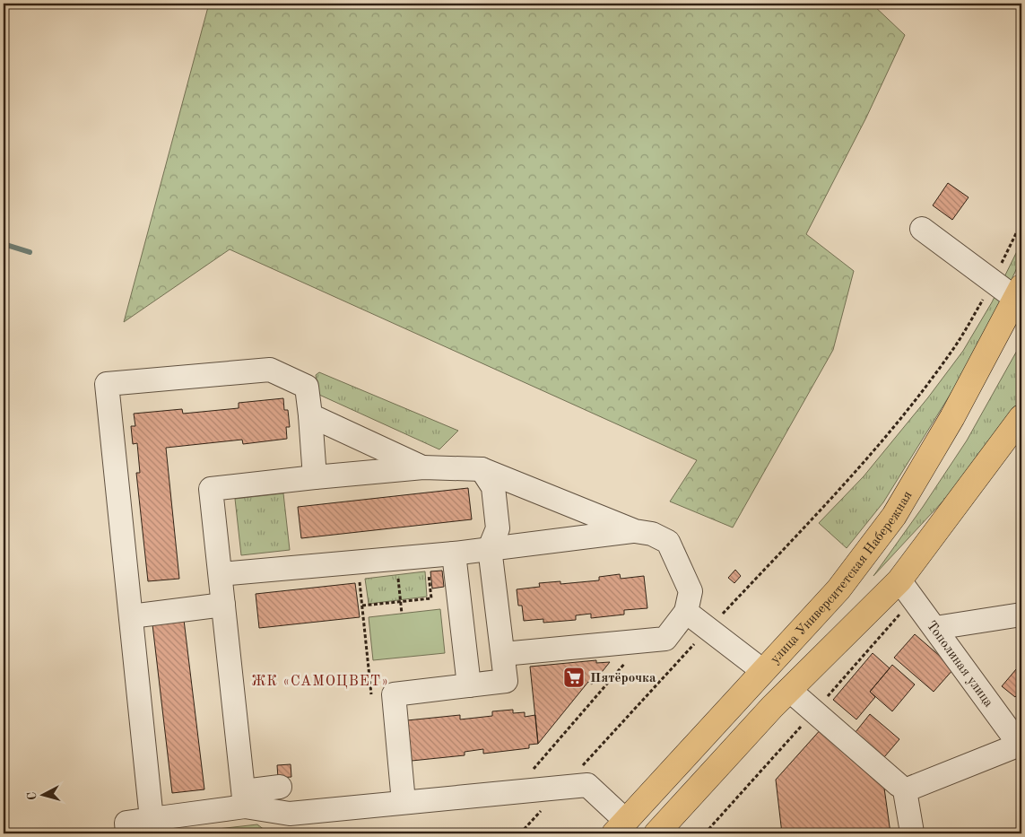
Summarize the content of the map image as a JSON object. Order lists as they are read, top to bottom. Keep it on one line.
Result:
{"streets":{"main road":["улица Университетская Набережная"],"street":["Тополиная улица"]},"districts":["ЖК «САМОЦВЕТ»"],"places":{"supermarket":["Пятёрочка"]},"north":"left"}
